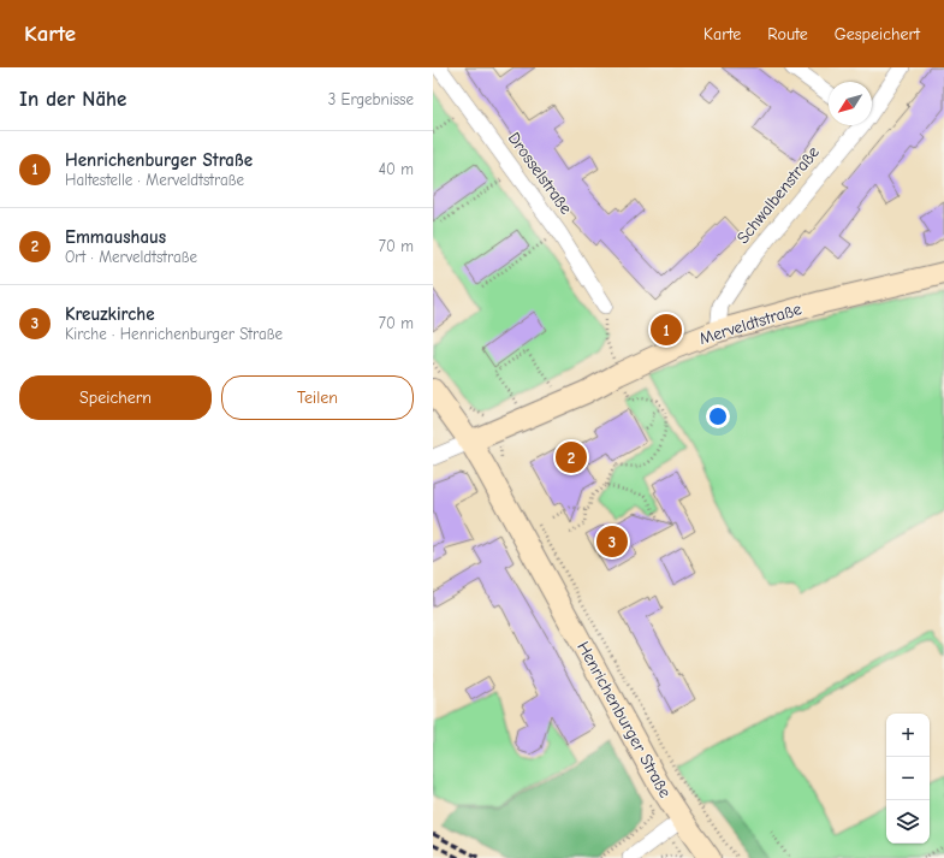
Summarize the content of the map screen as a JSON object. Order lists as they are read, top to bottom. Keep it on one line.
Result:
{"streets":{"main road":["Merveldtstraße","Henrichenburger Straße"],"street":["Drosselstraße","Schwalbenstraße"]},"crossings":[["Schwalbenstraße","Merveldtstraße"],["Merveldtstraße","Henrichenburger Straße"]],"north":"bottom left","page":{"header":"Karte","nav":["Karte","Route","Gespeichert"],"heading":["In der Nähe","3 Ergebnisse"],"list":[{"mark":"1","name":"Henrichenburger Straße","note":"Haltestelle · Merveldtstraße","value":"40 m"},{"mark":"2","name":"Emmaushaus","note":"Ort · Merveldtstraße","value":"70 m"},{"mark":"3","name":"Kreuzkirche","note":"Kirche · Henrichenburger Straße","value":"70 m"}],"pins":["1","2","3"],"buttons":["Speichern","Teilen"],"map_buttons":["+","−"]}}
